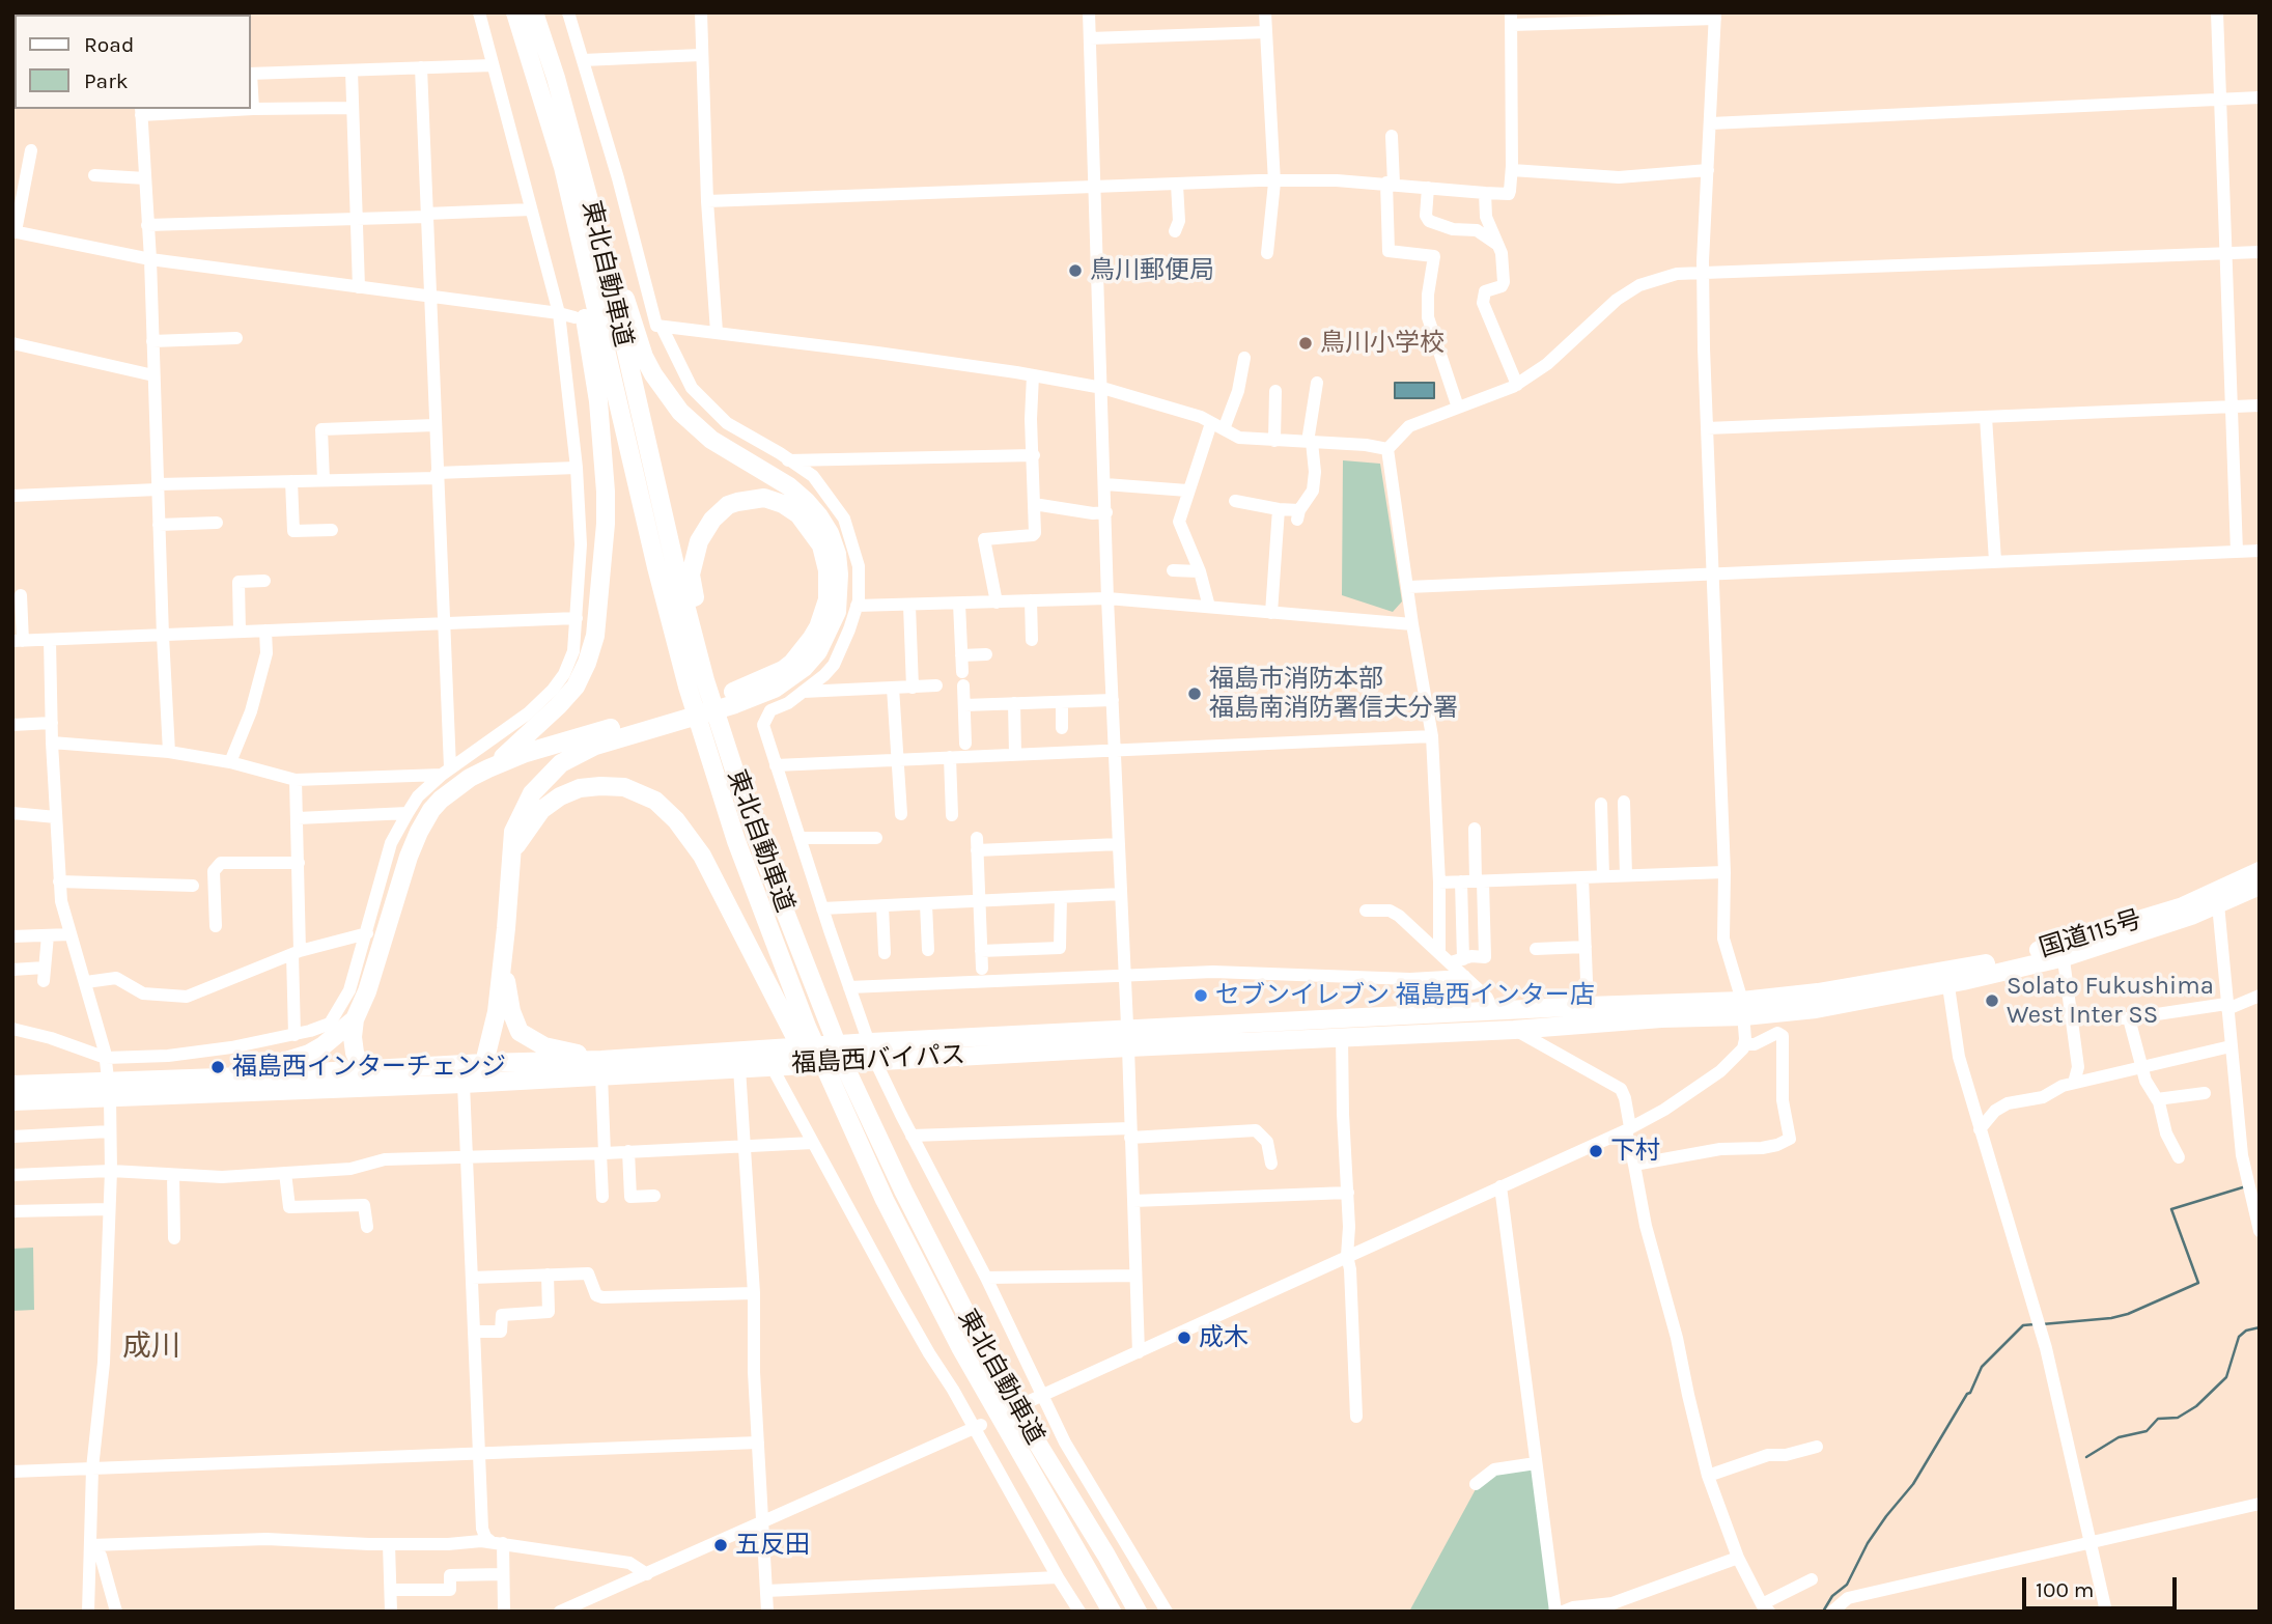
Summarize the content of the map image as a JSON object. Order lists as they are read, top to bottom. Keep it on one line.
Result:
{"streets":{"highway":["東北自動車道","国道115号","福島西バイパス"]},"crossings":[["国道115号","福島西バイパス"]],"districts":["成川"],"places":["鳥川郵便局","鳥川小学校","福島市消防本部 福島南消防署信夫分署","セブンイレブン 福島西インター店","Solato Fukushima West Inter SS","福島西インターチェンジ","下村","成木","五反田"],"legend":["Road","Park"],"scale_bar":"100 m"}
